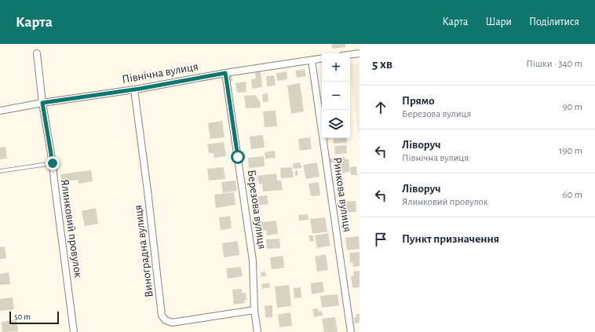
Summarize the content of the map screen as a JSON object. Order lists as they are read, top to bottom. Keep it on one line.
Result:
{"streets":{"street":["Північна вулиця","Ринкова вулиця","Березова вулиця","Ялинковий провулок","Виноградна вулиця"]},"crossings":[["Північна вулиця","Ринкова вулиця"],["Північна вулиця","Березова вулиця"],["Північна вулиця","Ялинковий провулок"],["Північна вулиця","Виноградна вулиця"],["Березова вулиця","Виноградна вулиця"]],"scale_bar":"50 m","page":{"header":"Карта","nav":["Карта","Шари","Поділитися"],"heading":["5 хв","Пішки · 340 m"],"map_buttons":["+","−"],"list":[["Прямо","Березова вулиця","90 m"],["Ліворуч","Північна вулиця","190 m"],["Ліворуч","Ялинковий провулок","60 m"],"Пункт призначення"],"scale":"50 m"}}
